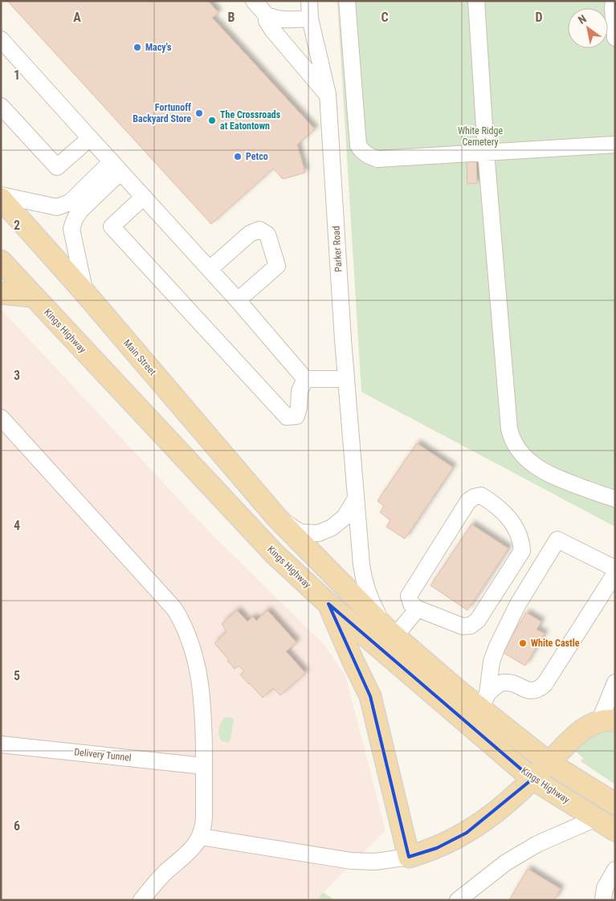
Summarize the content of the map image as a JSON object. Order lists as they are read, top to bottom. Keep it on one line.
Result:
{"streets":{"main road":["Kings Highway","Main Street"],"street":["Parker Road","Delivery Tunnel"]},"crossings":[["Parker Road","Kings Highway"],["Kings Highway","Main Street"]],"parks":["White Ridge Cemetery"],"places":["Macy's","Fortunoff Backyard Store","The Crossroads at Eatontown","Petco","White Castle"],"north":"top left","grid":{"columns":["A","B","C","D"],"rows":["1","2","3","4","5","6"]}}
